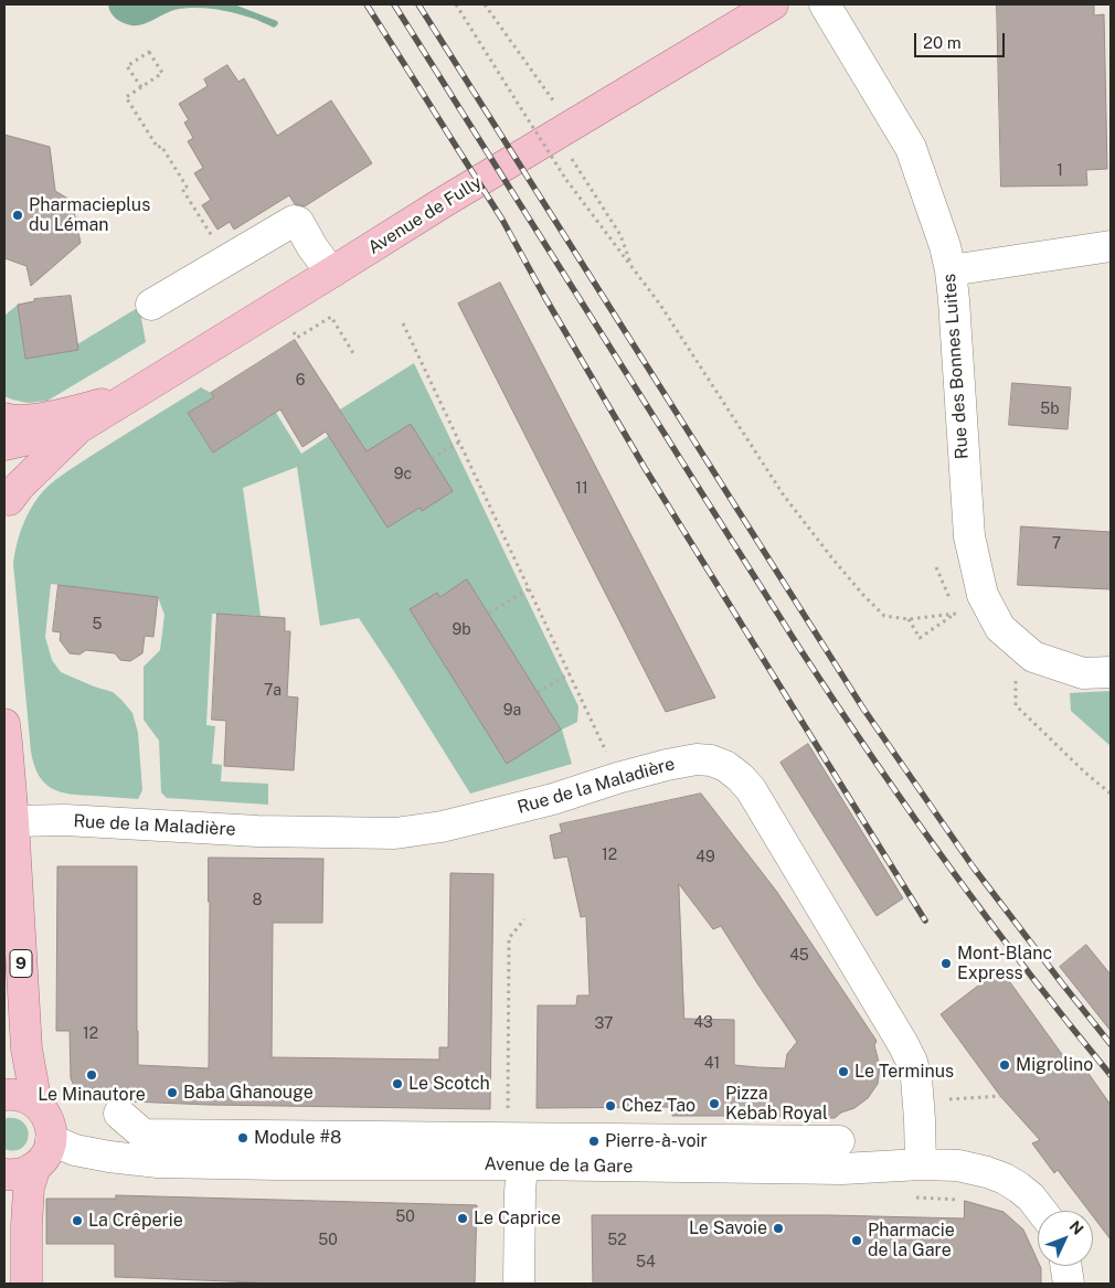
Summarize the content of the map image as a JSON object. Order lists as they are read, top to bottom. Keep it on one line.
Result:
{"streets":{"main road":["Avenue de Fully","9"],"street":["Rue des Bonnes Luites","Rue de la Maladière","Avenue de la Gare"]},"crossings":[["Rue de la Maladière","9"],["Rue de la Maladière","Avenue de la Gare"],["9","Avenue de la Gare"]],"places":["Pharmacieplus du Léman","Mont-Blanc Express","Migrolino","Le Terminus","Le Minautore","Le Scotch","Baba Ghanouge","Pizza Kebab Royal","Chez Tao","Module #8","Pierre-à-voir","Le Caprice","La Crêperie","Le Savoie","Pharmacie de la Gare"],"house_numbers":["1","6","5b","9c","11","7","5","9b","7a","9a","12","49","8","45","43","37","12","41","50","50","52","54"],"scale_bar":"20 m","north":"top right"}
